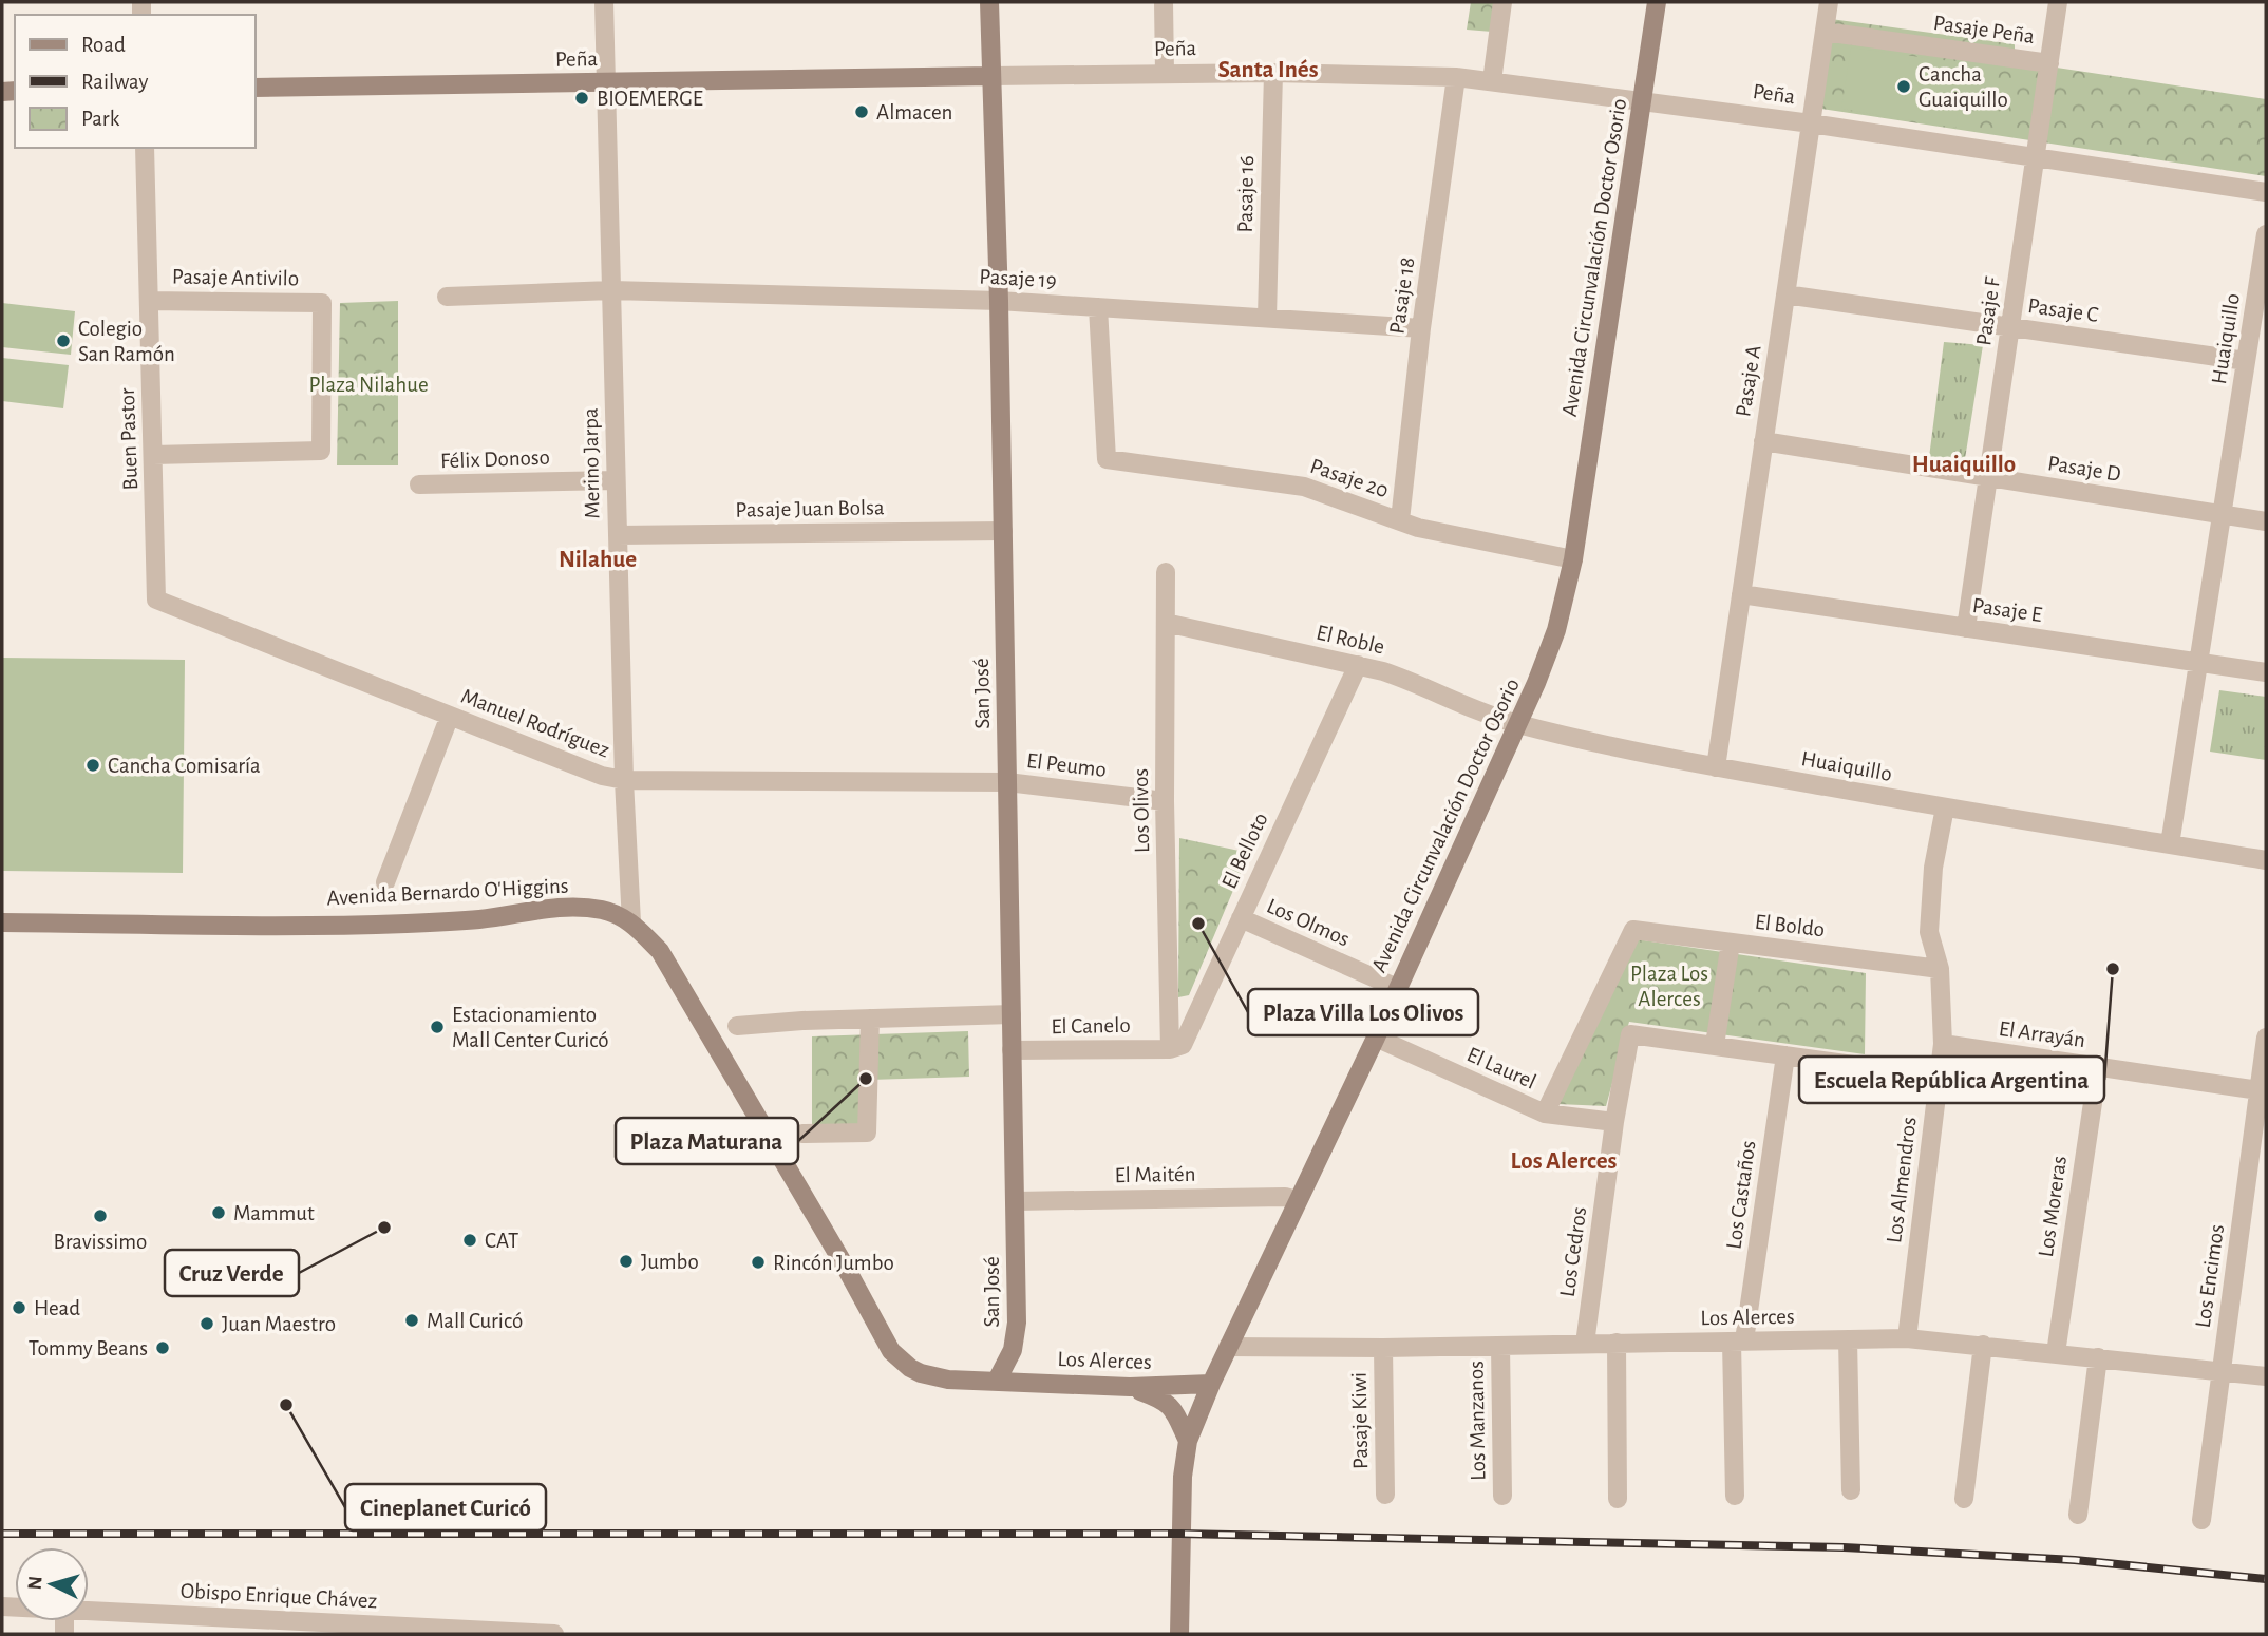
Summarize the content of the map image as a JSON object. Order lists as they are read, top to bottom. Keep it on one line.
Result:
{"streets":{"main road":["Peña","Avenida Circunvalación Doctor Osorio","San José","Avenida Bernardo O'Higgins","Los Alerces"],"street":["Pasaje Peña","Pasaje 16","Pasaje Antivilo","Pasaje 19","Pasaje 18","Pasaje C","Pasaje F","Huaiquillo","Pasaje A","Buen Pastor","Félix Donoso","Merino Jarpa","Pasaje D","Pasaje 20","Pasaje Juan Bolsa","Pasaje E","El Roble","Manuel Rodríguez","El Peumo","Los Olivos","El Belloto","Los Olmos","El Boldo","El Canelo","El Arrayán","El Laurel","El Maitén","Los Almendros","Los Castaños","Los Moreras","Los Cedros","Los Encimos","Pasaje Kiwi","Los Manzanos","Obispo Enrique Chávez"]},"crossings":[["Pasaje Peña","Pasaje F"],["Pasaje Peña","Pasaje A"],["Peña","Pasaje 16"],["Peña","Avenida Circunvalación Doctor Osorio"],["Peña","Pasaje 18"],["Peña","Pasaje F"],["Peña","Pasaje A"],["Peña","Merino Jarpa"],["Peña","San José"],["Pasaje 16","Pasaje 19"],["Avenida Circunvalación Doctor Osorio","Huaiquillo"],["Avenida Circunvalación Doctor Osorio","Pasaje 20"],["Avenida Circunvalación Doctor Osorio","El Roble"],["Avenida Circunvalación Doctor Osorio","Los Olmos"],["Avenida Circunvalación Doctor Osorio","El Laurel"],["Avenida Circunvalación Doctor Osorio","El Maitén"],["Avenida Circunvalación Doctor Osorio","Los Alerces"],["Pasaje Antivilo","Buen Pastor"],["Pasaje 19","Pasaje 18"],["Pasaje 19","Merino Jarpa"],["Pasaje 19","Pasaje 20"],["Pasaje 19","San José"],["Pasaje 18","Pasaje 20"],["Pasaje C","Pasaje F"],["Pasaje C","Huaiquillo"],["Pasaje C","Pasaje A"],["Pasaje F","Pasaje D"],["Pasaje F","Pasaje E"],["Huaiquillo","Pasaje A"],["Huaiquillo","Pasaje D"],["Huaiquillo","Pasaje E"],["Huaiquillo","El Roble"],["Huaiquillo","Los Almendros"],["Pasaje A","Pasaje D"],["Pasaje A","Pasaje E"],["Buen Pastor","Manuel Rodríguez"],["Félix Donoso","Merino Jarpa"],["Merino Jarpa","Pasaje Juan Bolsa"],["Merino Jarpa","Manuel Rodríguez"],["Merino Jarpa","Avenida Bernardo O'Higgins"],["Pasaje Juan Bolsa","San José"],["El Roble","Los Olivos"],["El Roble","El Belloto"],["San José","Manuel Rodríguez"],["San José","El Peumo"],["San José","Avenida Bernardo O'Higgins"],["San José","El Canelo"],["San José","El Maitén"],["San José","Los Alerces"],["Manuel Rodríguez","El Peumo"],["El Peumo","Los Olivos"],["Los Olivos","El Belloto"],["Los Olivos","El Canelo"],["El Belloto","Los Olmos"],["El Belloto","El Canelo"],["Avenida Bernardo O'Higgins","Los Alerces"],["El Boldo","El Laurel"],["El Boldo","Los Almendros"],["El Arrayán","Los Almendros"],["El Arrayán","Los Moreras"],["El Arrayán","Los Encimos"],["El Laurel","Los Cedros"],["Los Almendros","Los Alerces"],["Los Castaños","Los Alerces"],["Los Moreras","Los Alerces"],["Los Cedros","Los Alerces"],["Los Encimos","Los Alerces"],["Los Alerces","Pasaje Kiwi"],["Los Alerces","Los Manzanos"]],"districts":["Santa Inés","Huaiquillo","Nilahue","Los Alerces"],"parks":["Plaza Nilahue","Plaza Los Alerces"],"places":["Cancha Guaiquillo","BIOEMERGE","Almacen","Colegio San Ramón","Cancha Comisaría","Plaza Villa Los Olivos","Escuela República Argentina","Estacionamiento Mall Center Curicó","Plaza Maturana","Mammut","Bravissimo","Cruz Verde","CAT","Jumbo","Rincón Jumbo","Head","Mall Curicó","Juan Maestro","Tommy Beans","Cineplanet Curicó"],"legend":["Road","Railway","Park"],"north":"left"}
